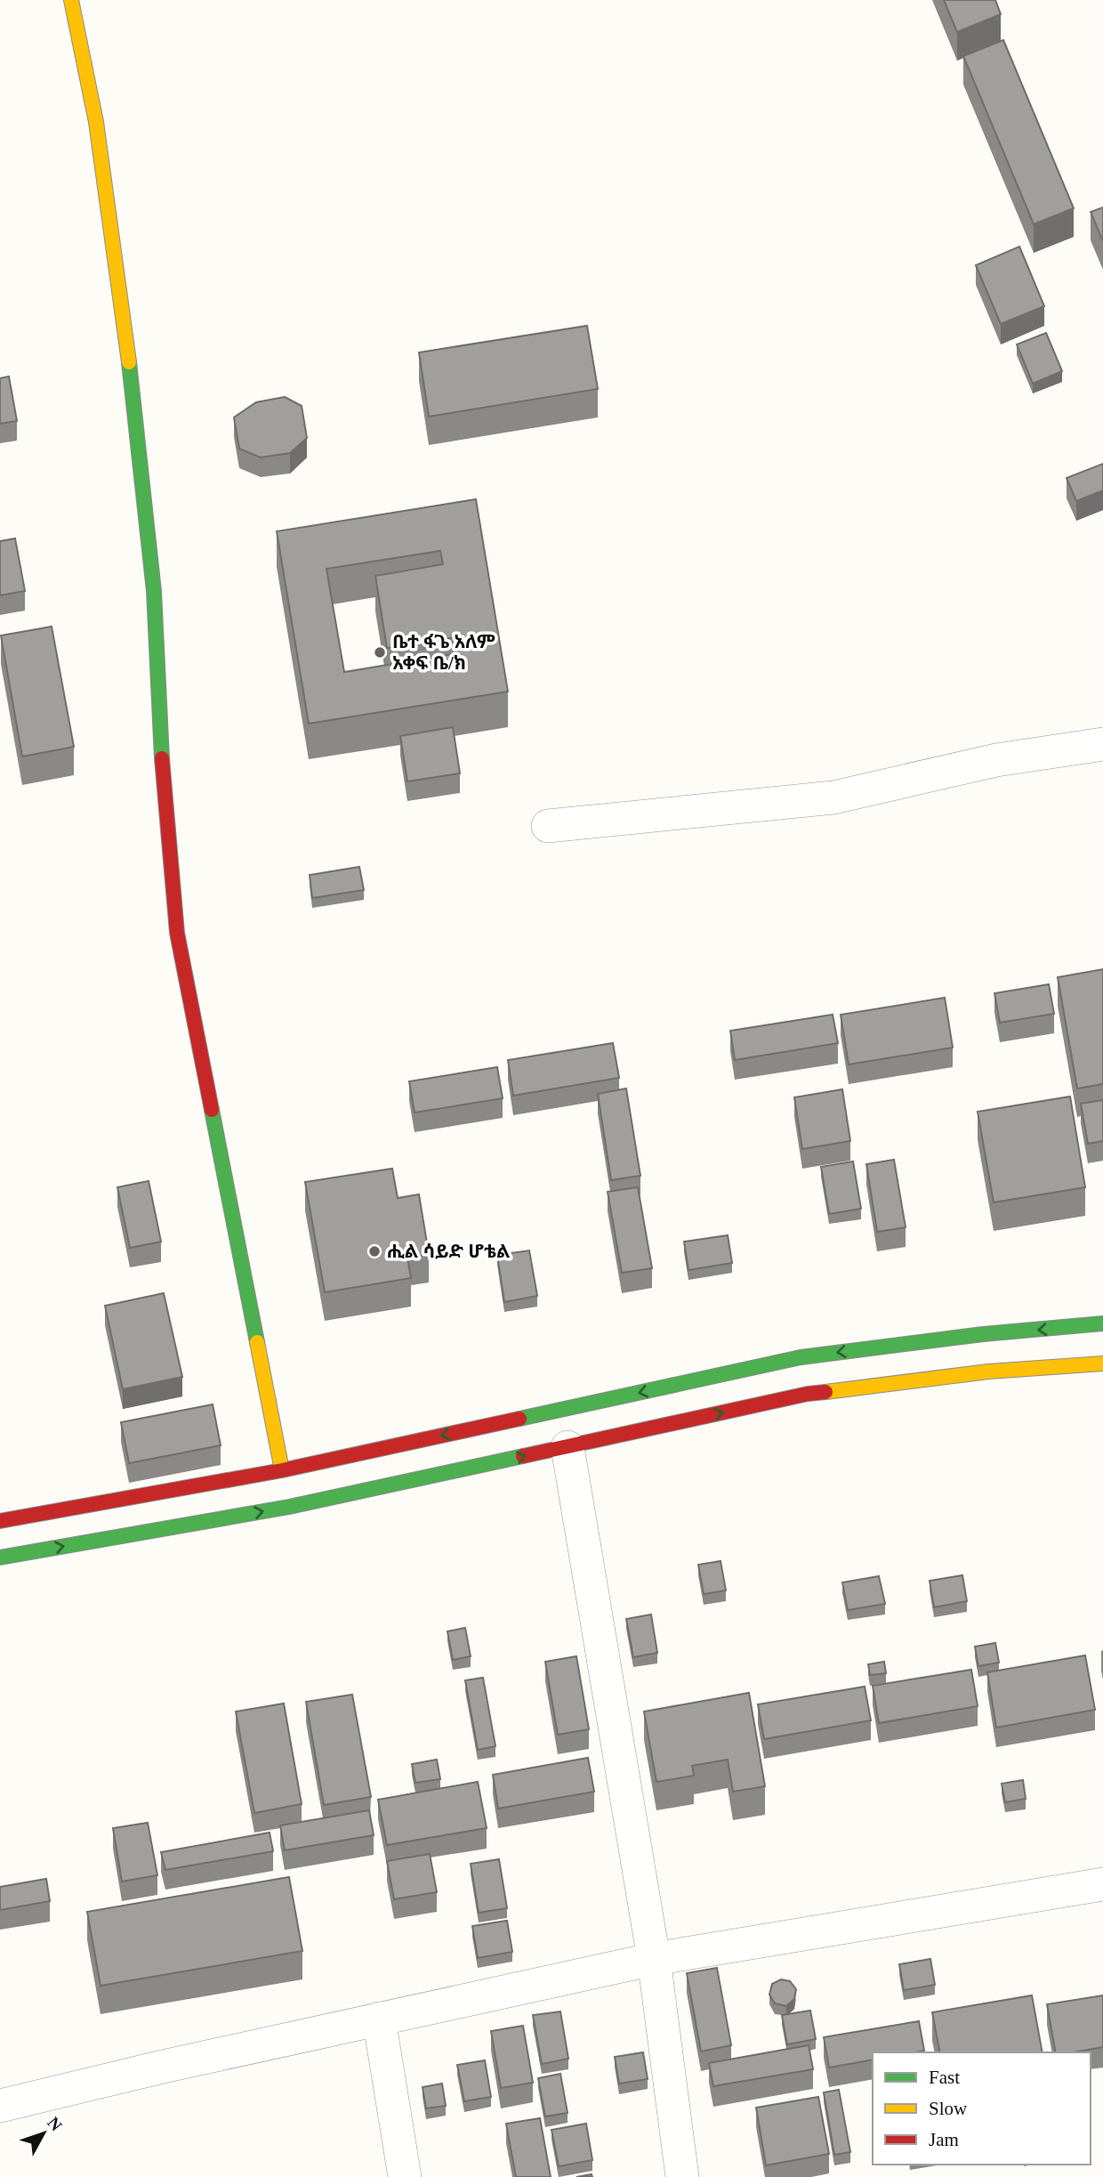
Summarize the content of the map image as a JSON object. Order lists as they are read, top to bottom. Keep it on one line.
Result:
{"places":["ቤተ ፋጌ አለም አቀፍ ቤ/ክ","ሒል ሳይድ ሆቴል"],"legend":["Fast","Slow","Jam"],"north":"top right"}
